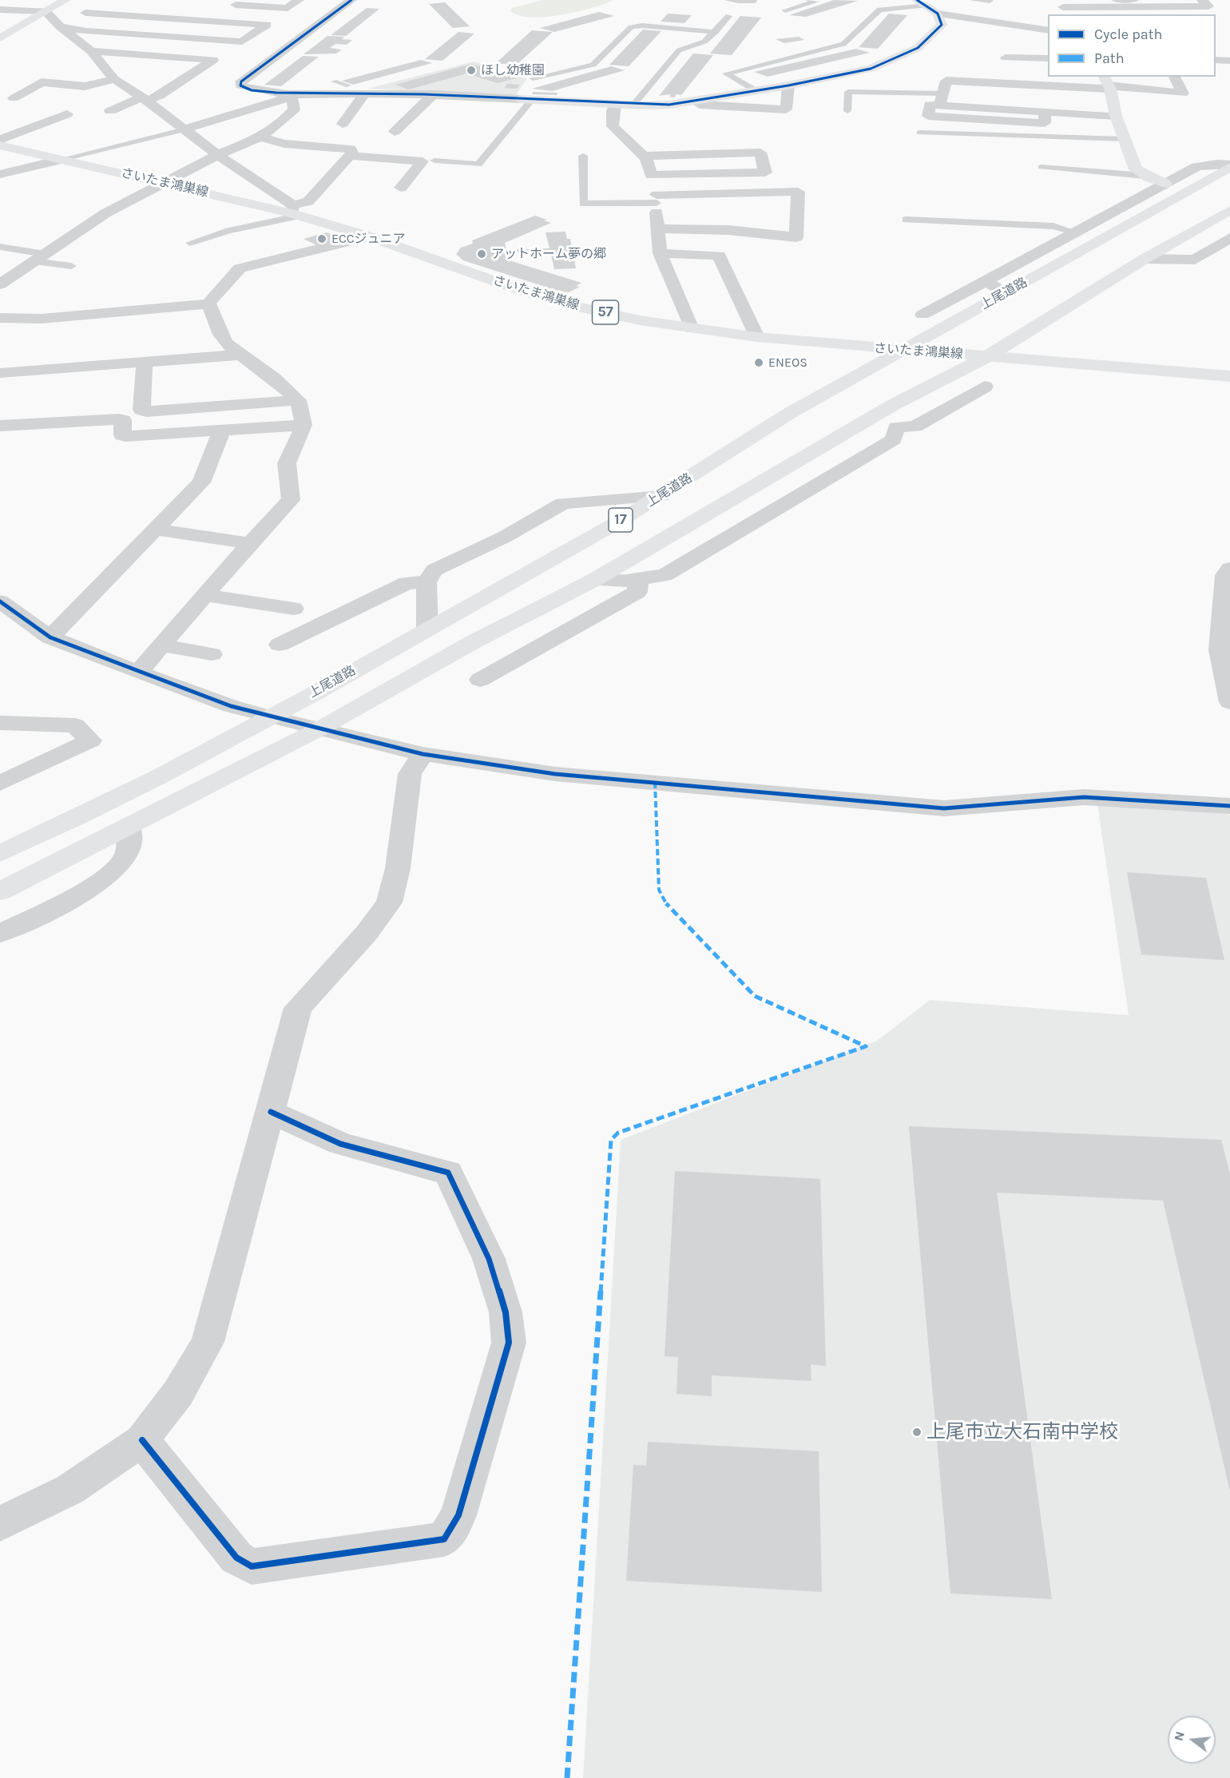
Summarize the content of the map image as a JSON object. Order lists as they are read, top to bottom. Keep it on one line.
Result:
{"streets":{"main road":["さいたま鴻巣線","上尾道路","57","17"]},"crossings":[["さいたま鴻巣線","上尾道路"],["さいたま鴻巣線","17"]],"places":["ほし幼稚園","ECCジュニア","アットホーム夢の郷","ENEOS","上尾市立大石南中学校"],"legend":["Cycle path","Path"],"north":"left"}
